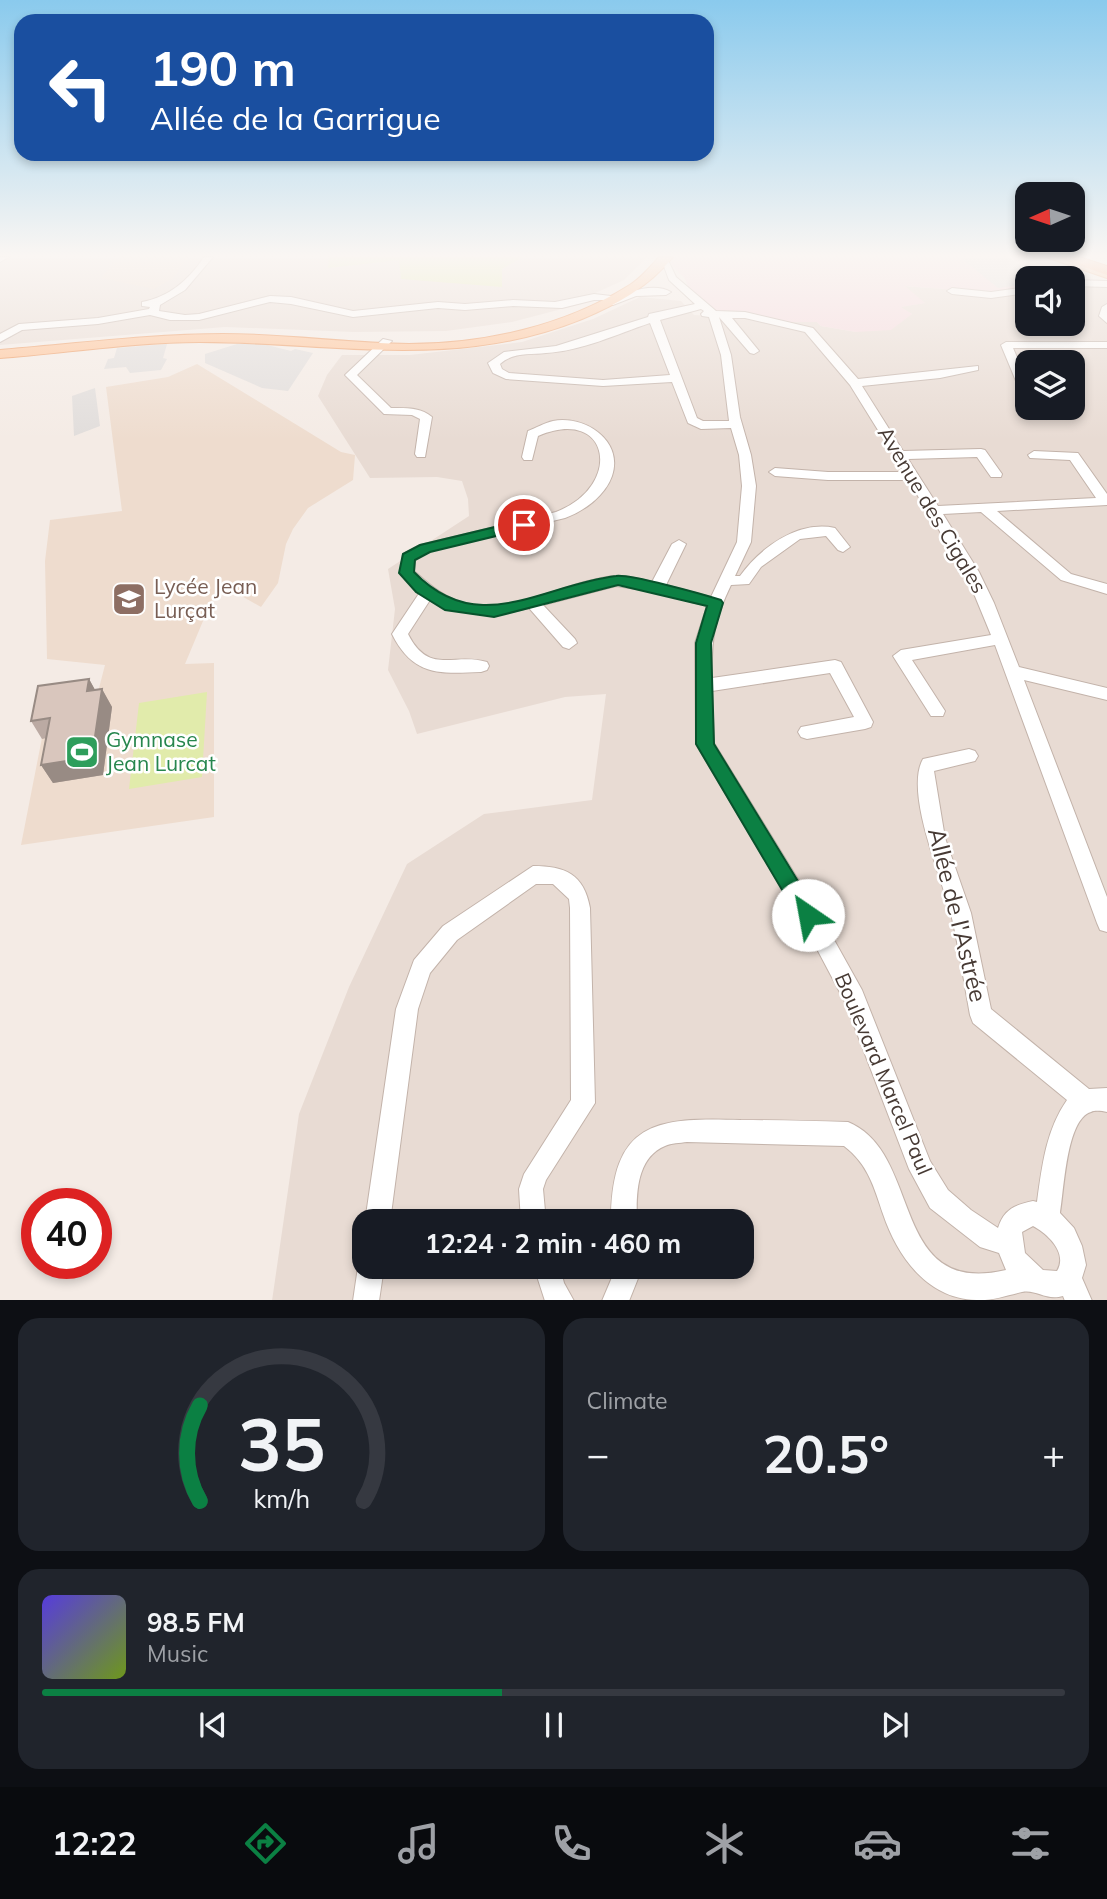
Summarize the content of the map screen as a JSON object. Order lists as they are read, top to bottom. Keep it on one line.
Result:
{"streets":{"street":["Avenue des Cigales","Allée de l'Astrée","Boulevard Marcel Paul"]},"places":{"school or university":["Lycée Jean Lurçat"],"sports":["Gymnase Jean Lurcat"]},"north":"left","page":{"turn":["190 m","Allée de la Garrigue"],"limit":"40","trip":"12:24 · 2 min · 460 m","tile":"Climate","heat":["−","20.5°","+"],"song":["98.5 FM","Music"],"tabs":"12:22","gauge":["35","km/h"]}}
